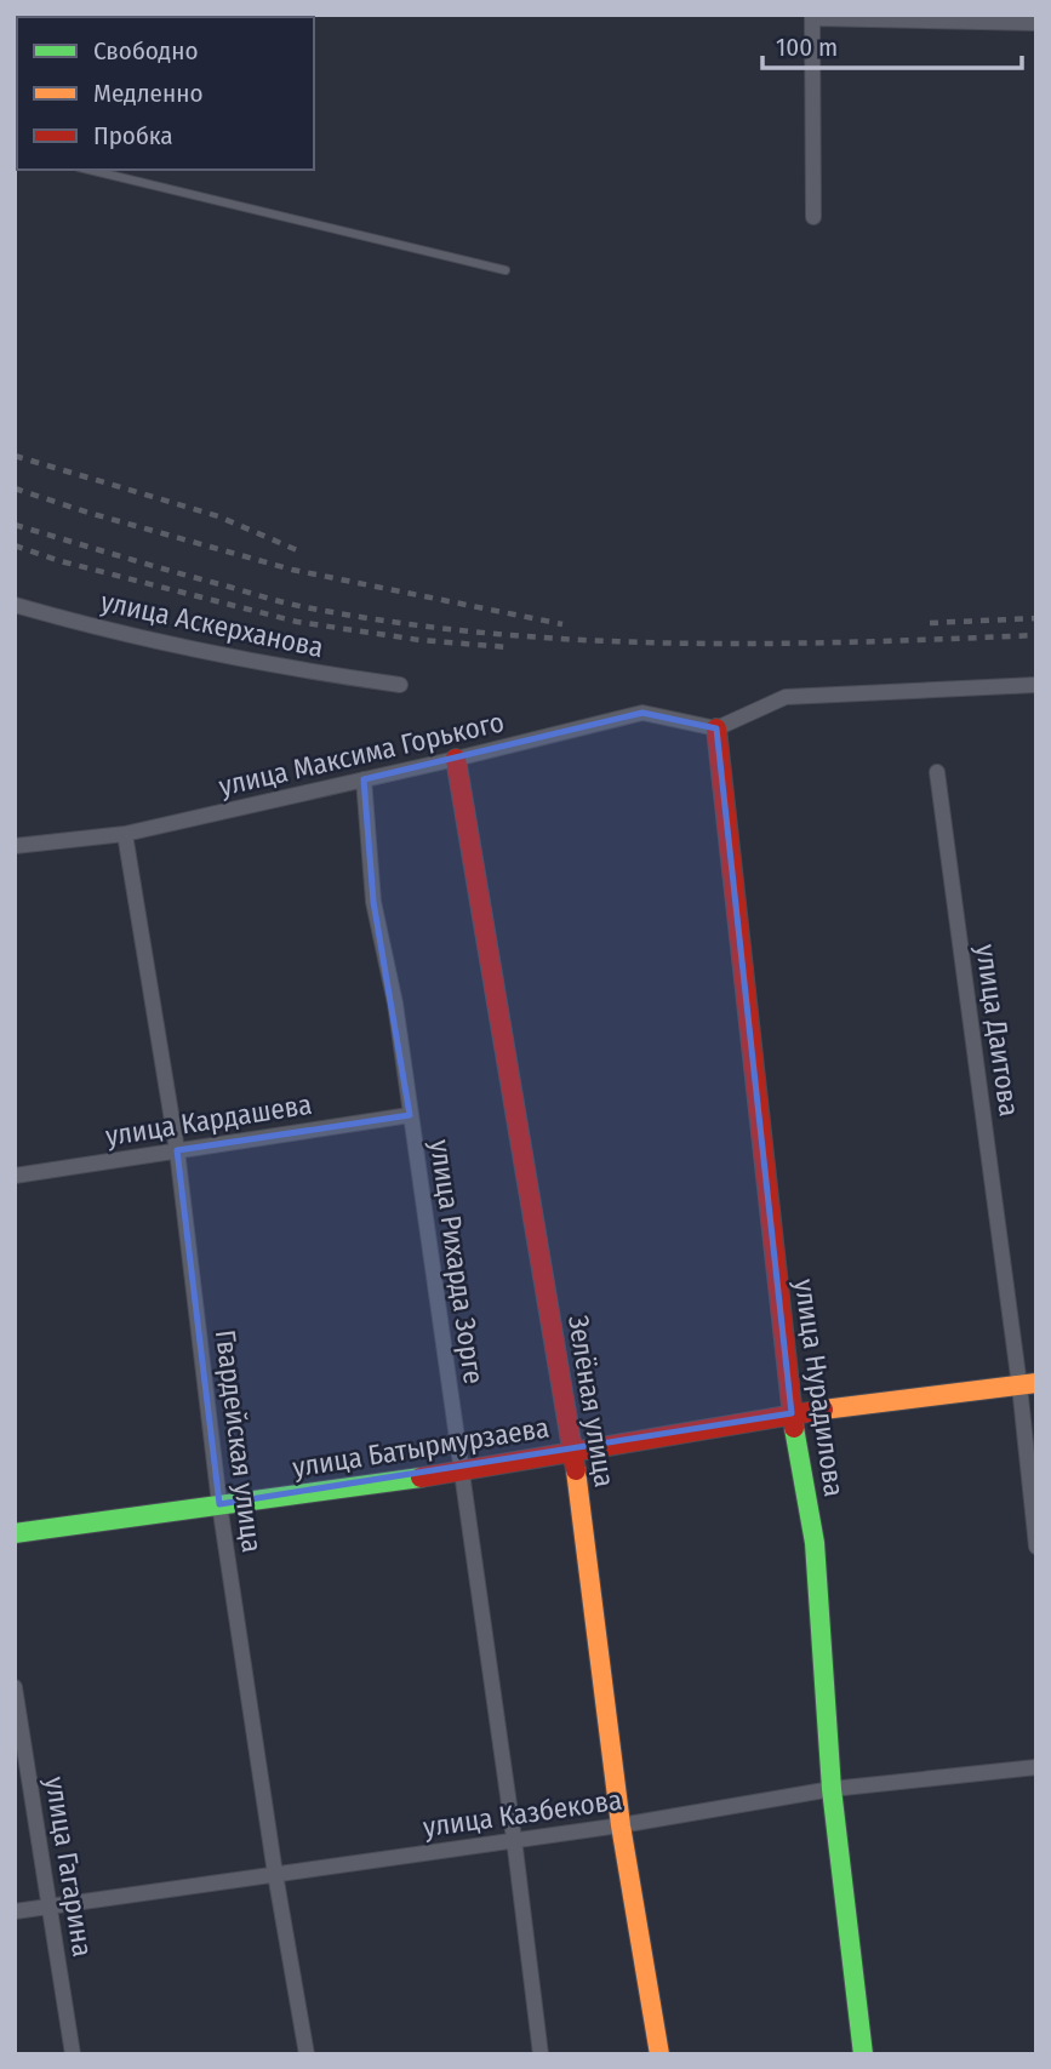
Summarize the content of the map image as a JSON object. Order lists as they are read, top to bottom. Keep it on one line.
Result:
{"streets":{"street":["улица Аскерханова","улица Максима Горького","улица Даитова","улица Кардашева","улица Рихарда Зорге","улица Нурадилова","Зелёная улица","Гвардейская улица","улица Батырмурзаева","улица Казбекова","улица Гагарина"]},"crossings":[["улица Максима Горького","улица Рихарда Зорге"],["улица Максима Горького","улица Нурадилова"],["улица Максима Горького","Зелёная улица"],["улица Максима Горького","Гвардейская улица"],["улица Даитова","улица Батырмурзаева"],["улица Кардашева","улица Рихарда Зорге"],["улица Кардашева","Гвардейская улица"],["улица Рихарда Зорге","улица Батырмурзаева"],["улица Рихарда Зорге","улица Казбекова"],["улица Нурадилова","улица Батырмурзаева"],["улица Нурадилова","улица Казбекова"],["Зелёная улица","улица Батырмурзаева"],["Зелёная улица","улица Казбекова"],["Гвардейская улица","улица Батырмурзаева"],["Гвардейская улица","улица Казбекова"],["улица Казбекова","улица Гагарина"]],"legend":["Свободно","Медленно","Пробка"],"scale_bar":"100 m"}
